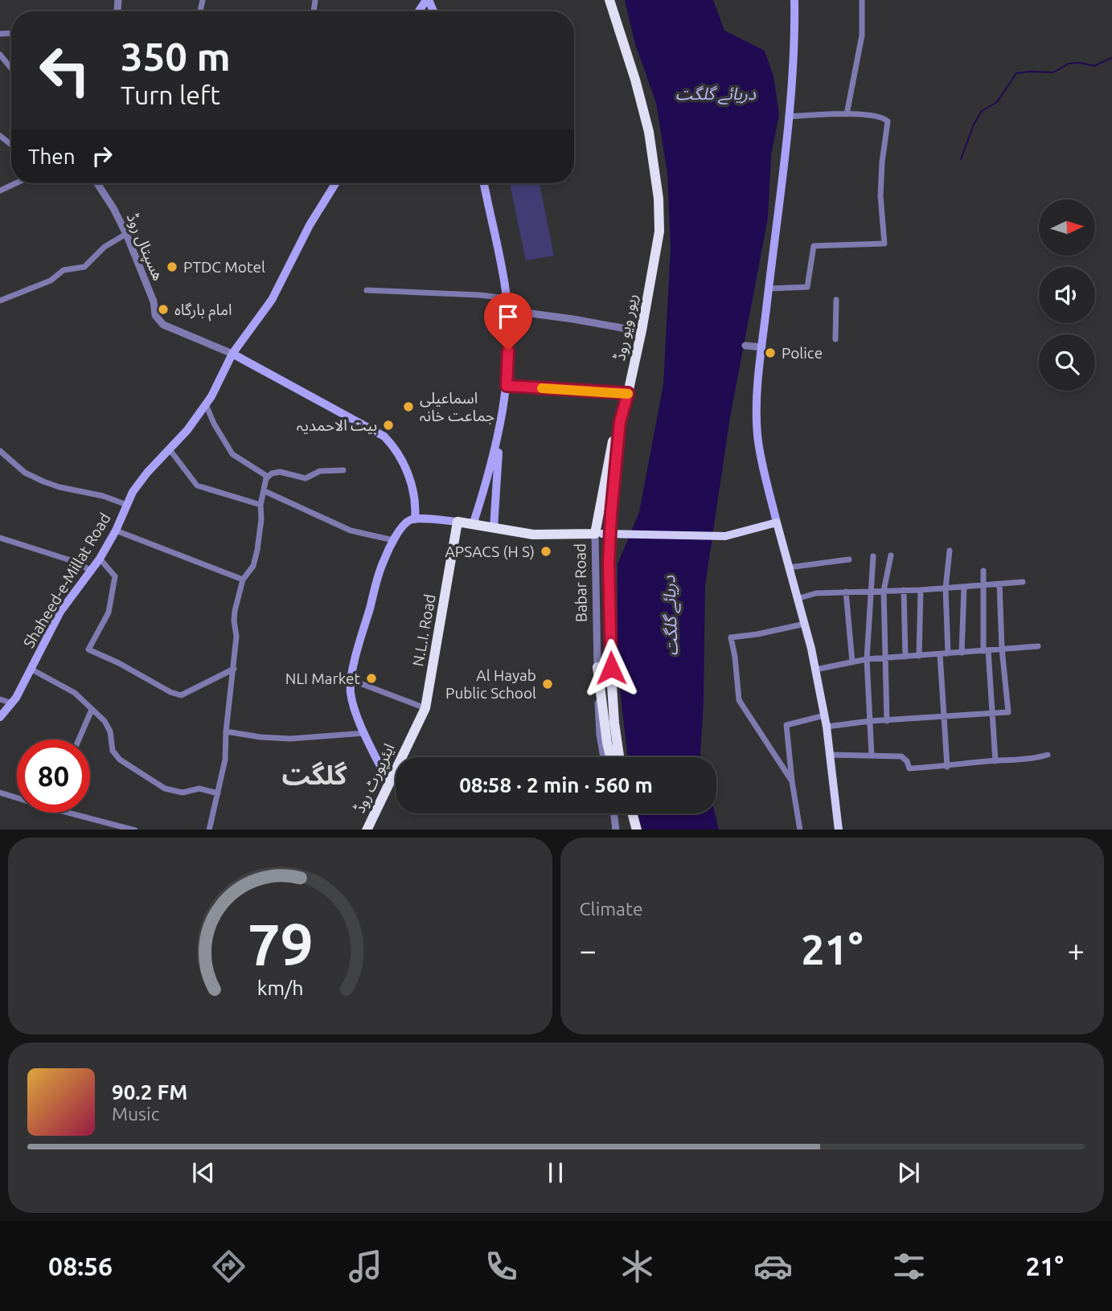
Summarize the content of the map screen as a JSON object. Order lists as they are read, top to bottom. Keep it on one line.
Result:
{"streets":{"highway":["ریور ویو روڈ","N.L.I. Road","ایئرپورٹ روڈ"],"main road":["Shaheed-e-Millat Road"],"street":["ھسپتال روڈ","Babar Road"]},"crossings":[["ھسپتال روڈ","Shaheed-e-Millat Road"],["N.L.I. Road","ایئرپورٹ روڈ"]],"districts":["گلگت"],"water":["دریائے گلگت"],"places":["PTDC Motel","امام بارگاہ","Police","اسماعیلی جماعت خانہ","بیت الاحمدیہ","APSACS (H S)","NLI Market","Al Hayab Public School"],"north":"right","page":{"turn":["350 m","Turn left"],"then":"Then","limit":"80","trip":"08:58 · 2 min · 560 m","tile":"Climate","heat":["−","21°","+"],"song":["90.2 FM","Music"],"tabs":["08:56","21°"],"gauge":["79","km/h"]}}
